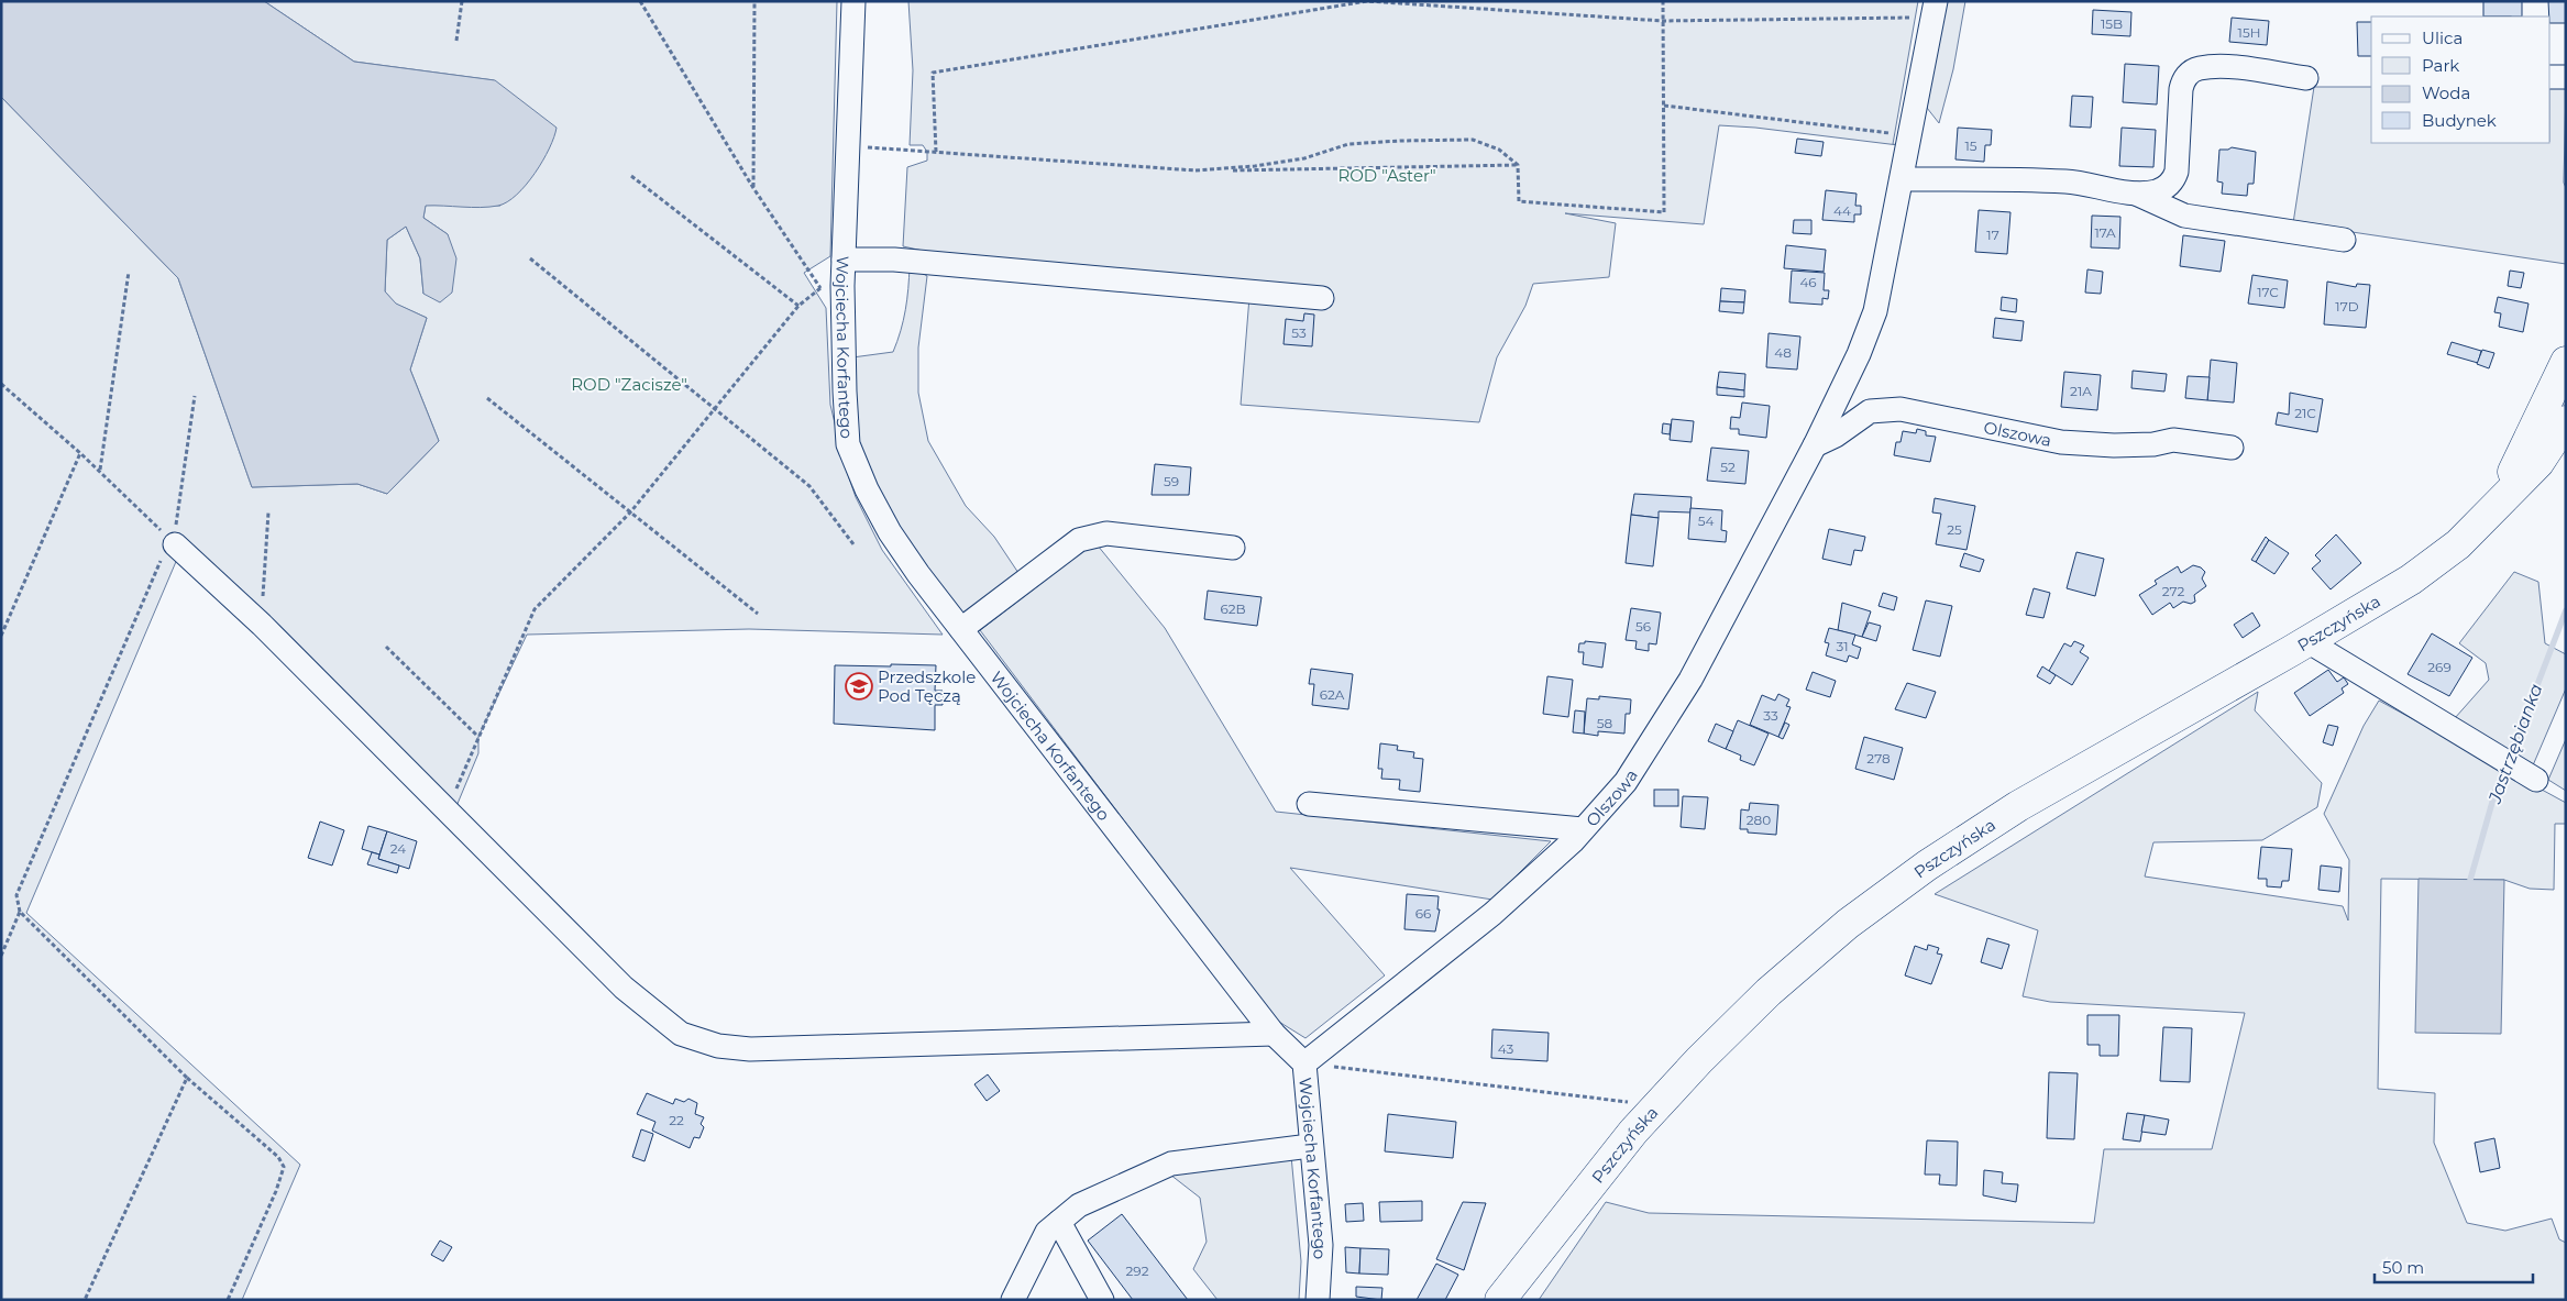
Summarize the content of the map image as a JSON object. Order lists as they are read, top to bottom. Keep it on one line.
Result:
{"streets":{"main road":["Pszczyńska"],"street":["Wojciecha Korfantego","Olszowa"]},"crossings":[["Wojciecha Korfantego","Olszowa"]],"water":["Jastrzębianka"],"parks":["ROD \"Aster\"","ROD \"Zacisze\""],"places":{"school or university":["Przedszkole Pod Tęczą"]},"house_numbers":["15B","15H","15","44","17A","17","46","17C","17D","53","48","21A","21C","52","59","54","25","272","62B","56","31","269","62A","33","58","278","280","24","66","43","22","292"],"legend":["Ulica","Park","Woda","Budynek"],"scale_bar":"50 m"}
